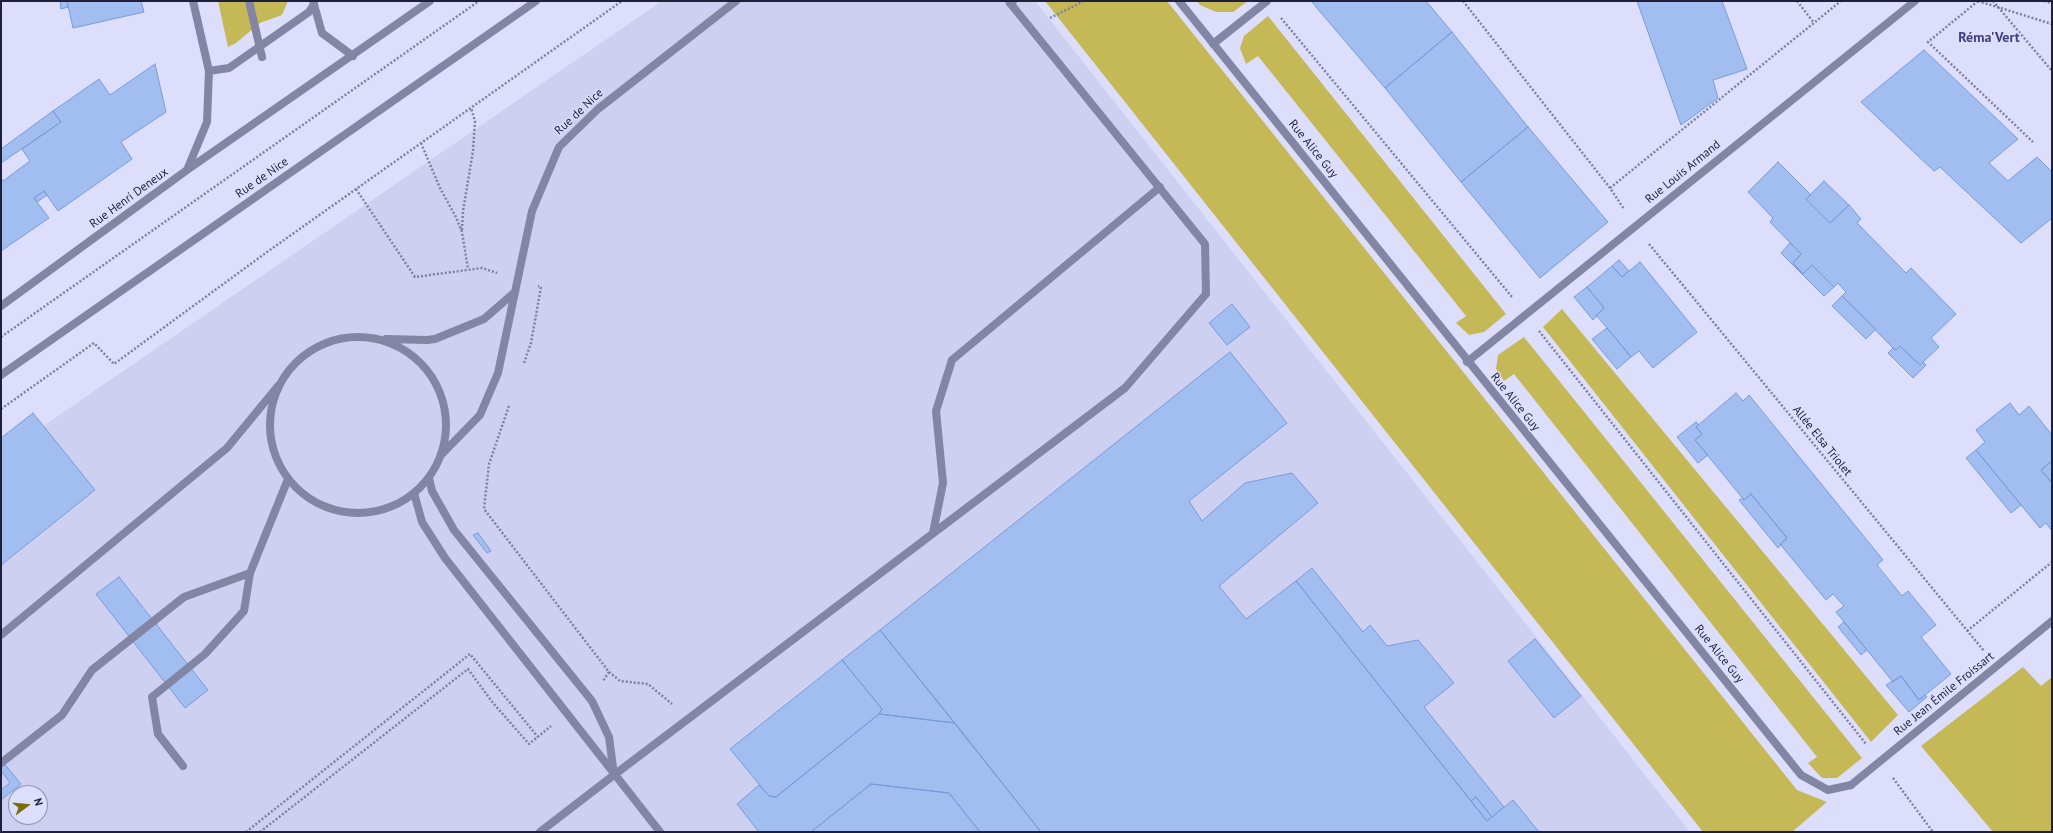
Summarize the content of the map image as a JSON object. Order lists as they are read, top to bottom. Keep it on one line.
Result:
{"streets":{"street":["Rue de Nice","Rue Alice Guy","Rue Louis Armand","Rue Henri Deneux","Rue Jean Émile Froissart"],"path":["Allée Elsa Triolet"]},"crossings":[["Rue Alice Guy","Rue Louis Armand"],["Rue Alice Guy","Rue Jean Émile Froissart"],["Rue Louis Armand","Allée Elsa Triolet"],["Allée Elsa Triolet","Rue Jean Émile Froissart"]],"districts":["Réma'Vert"],"north":"right"}
